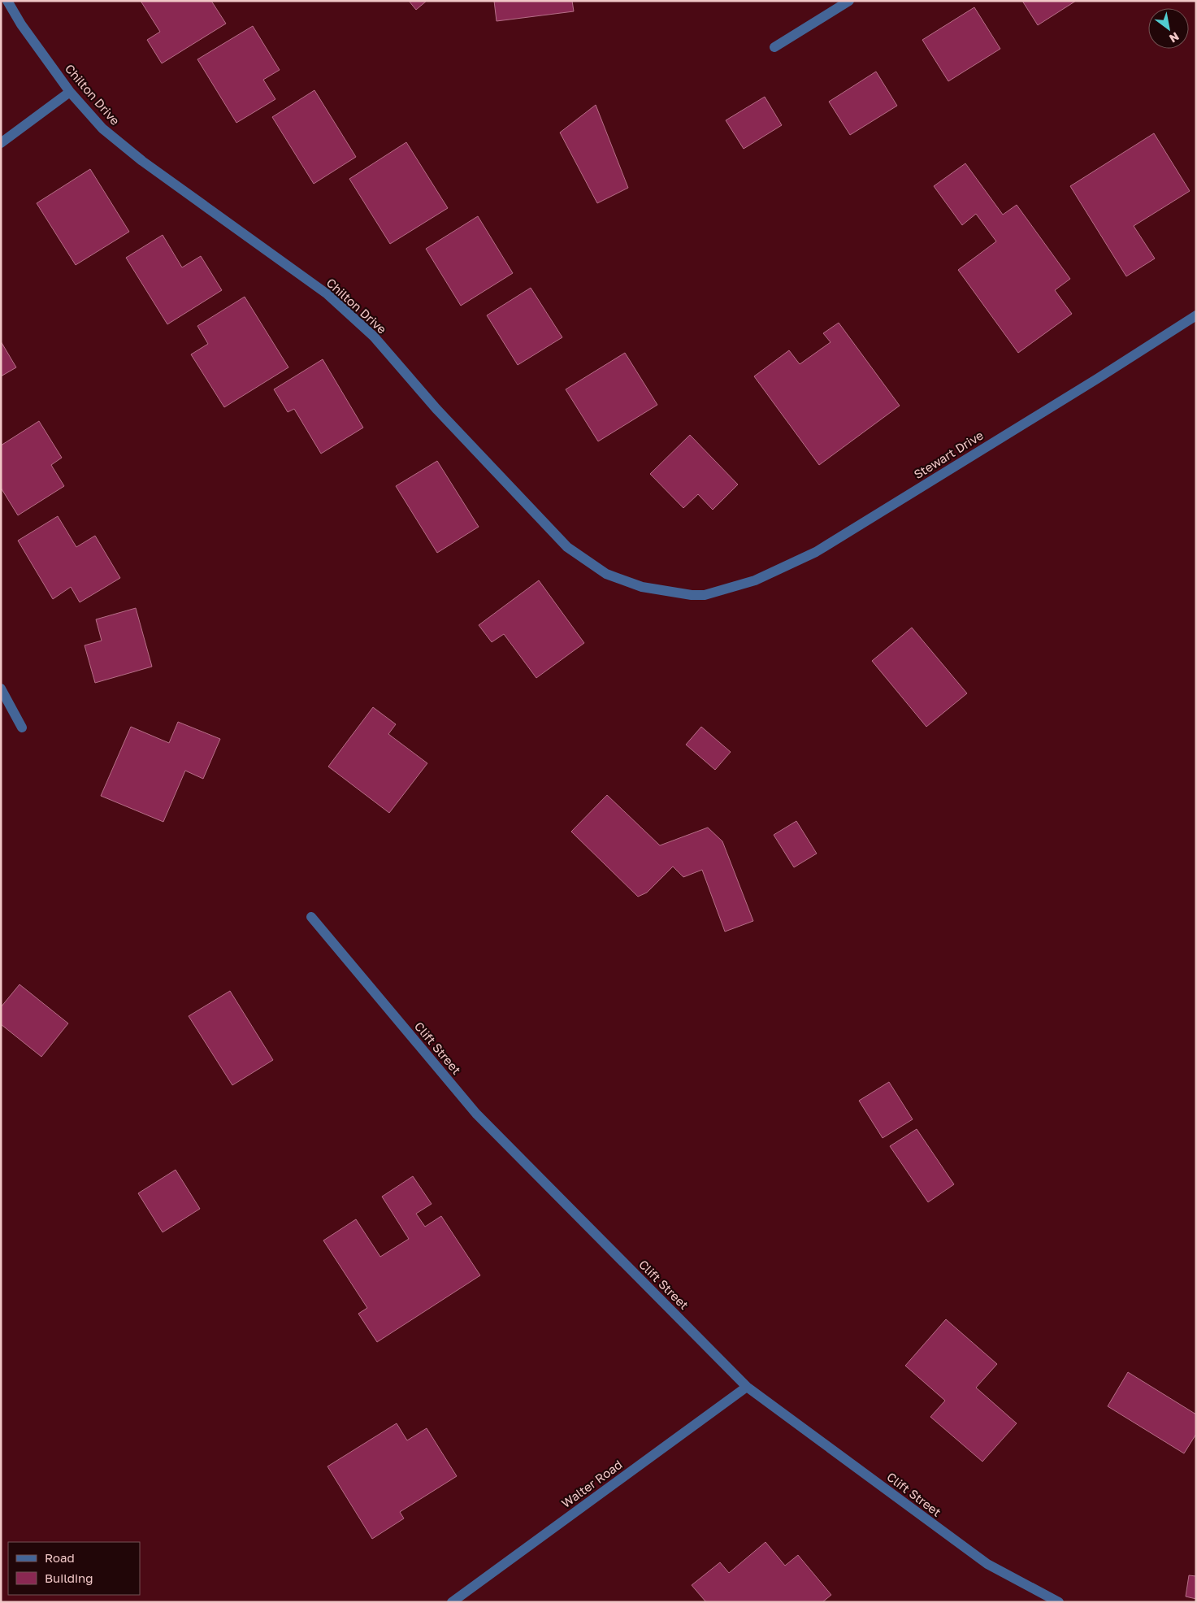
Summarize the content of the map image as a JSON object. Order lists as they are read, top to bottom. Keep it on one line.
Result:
{"streets":{"street":["Chilton Drive","Stewart Drive","Clift Street","Walter Road"]},"crossings":[["Chilton Drive","Stewart Drive"],["Clift Street","Walter Road"]],"legend":["Road","Building"],"north":"bottom right"}
